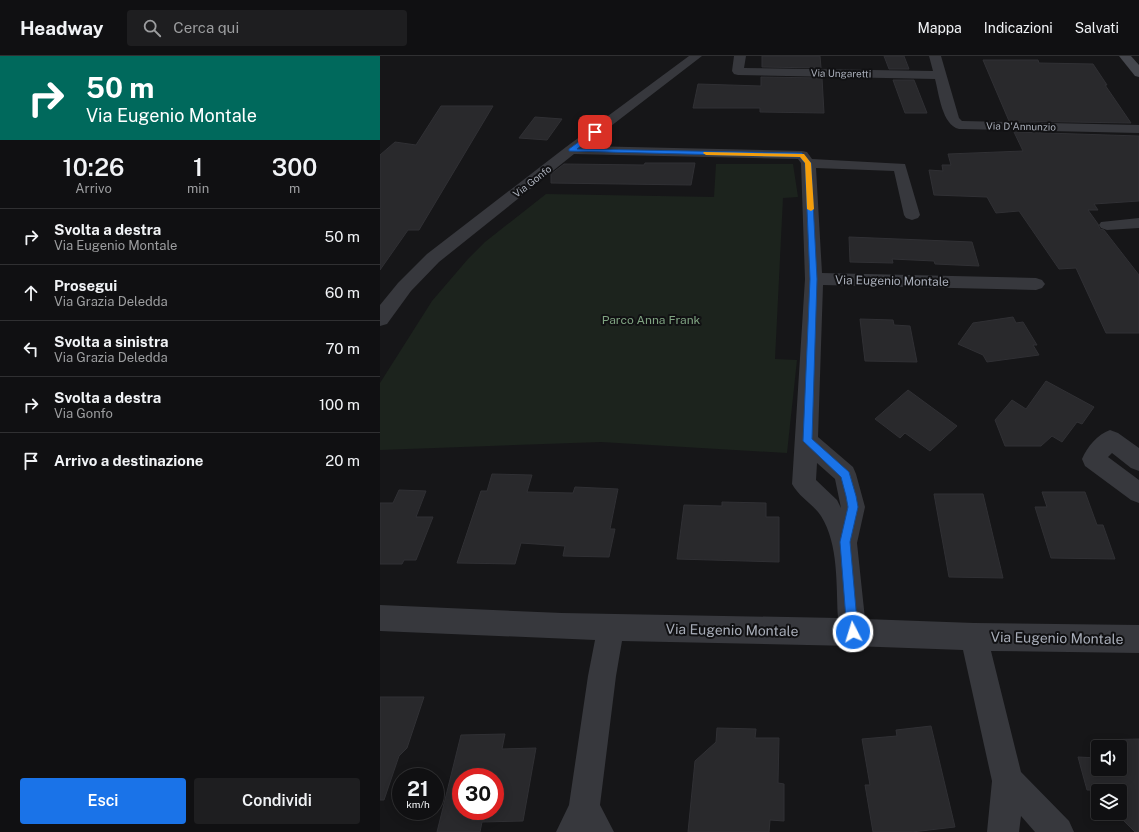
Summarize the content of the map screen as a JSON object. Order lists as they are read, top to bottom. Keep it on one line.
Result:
{"streets":{"street":["Via Ungaretti","Via D'Annunzio","Via Gonfo","Via Eugenio Montale"]},"crossings":[["Via Ungaretti","Via D'Annunzio"]],"parks":["Parco Anna Frank"],"page":{"header":"Headway","search":"Cerca qui","nav":["Mappa","Indicazioni","Salvati"],"turn":["50 m","Via Eugenio Montale"],"eta":["10:26","Arrivo","1","min","300","m"],"list":[{"name":"Svolta a destra","note":"Via Eugenio Montale","value":"50 m"},{"name":"Prosegui","note":"Via Grazia Deledda","value":"60 m"},{"name":"Svolta a sinistra","note":"Via Grazia Deledda","value":"70 m"},{"name":"Svolta a destra","note":"Via Gonfo","value":"100 m"},{"name":"Arrivo a destinazione","value":"20 m"}],"speed":"21 km/h","limit":"30","buttons":["Esci","Condividi"]}}
